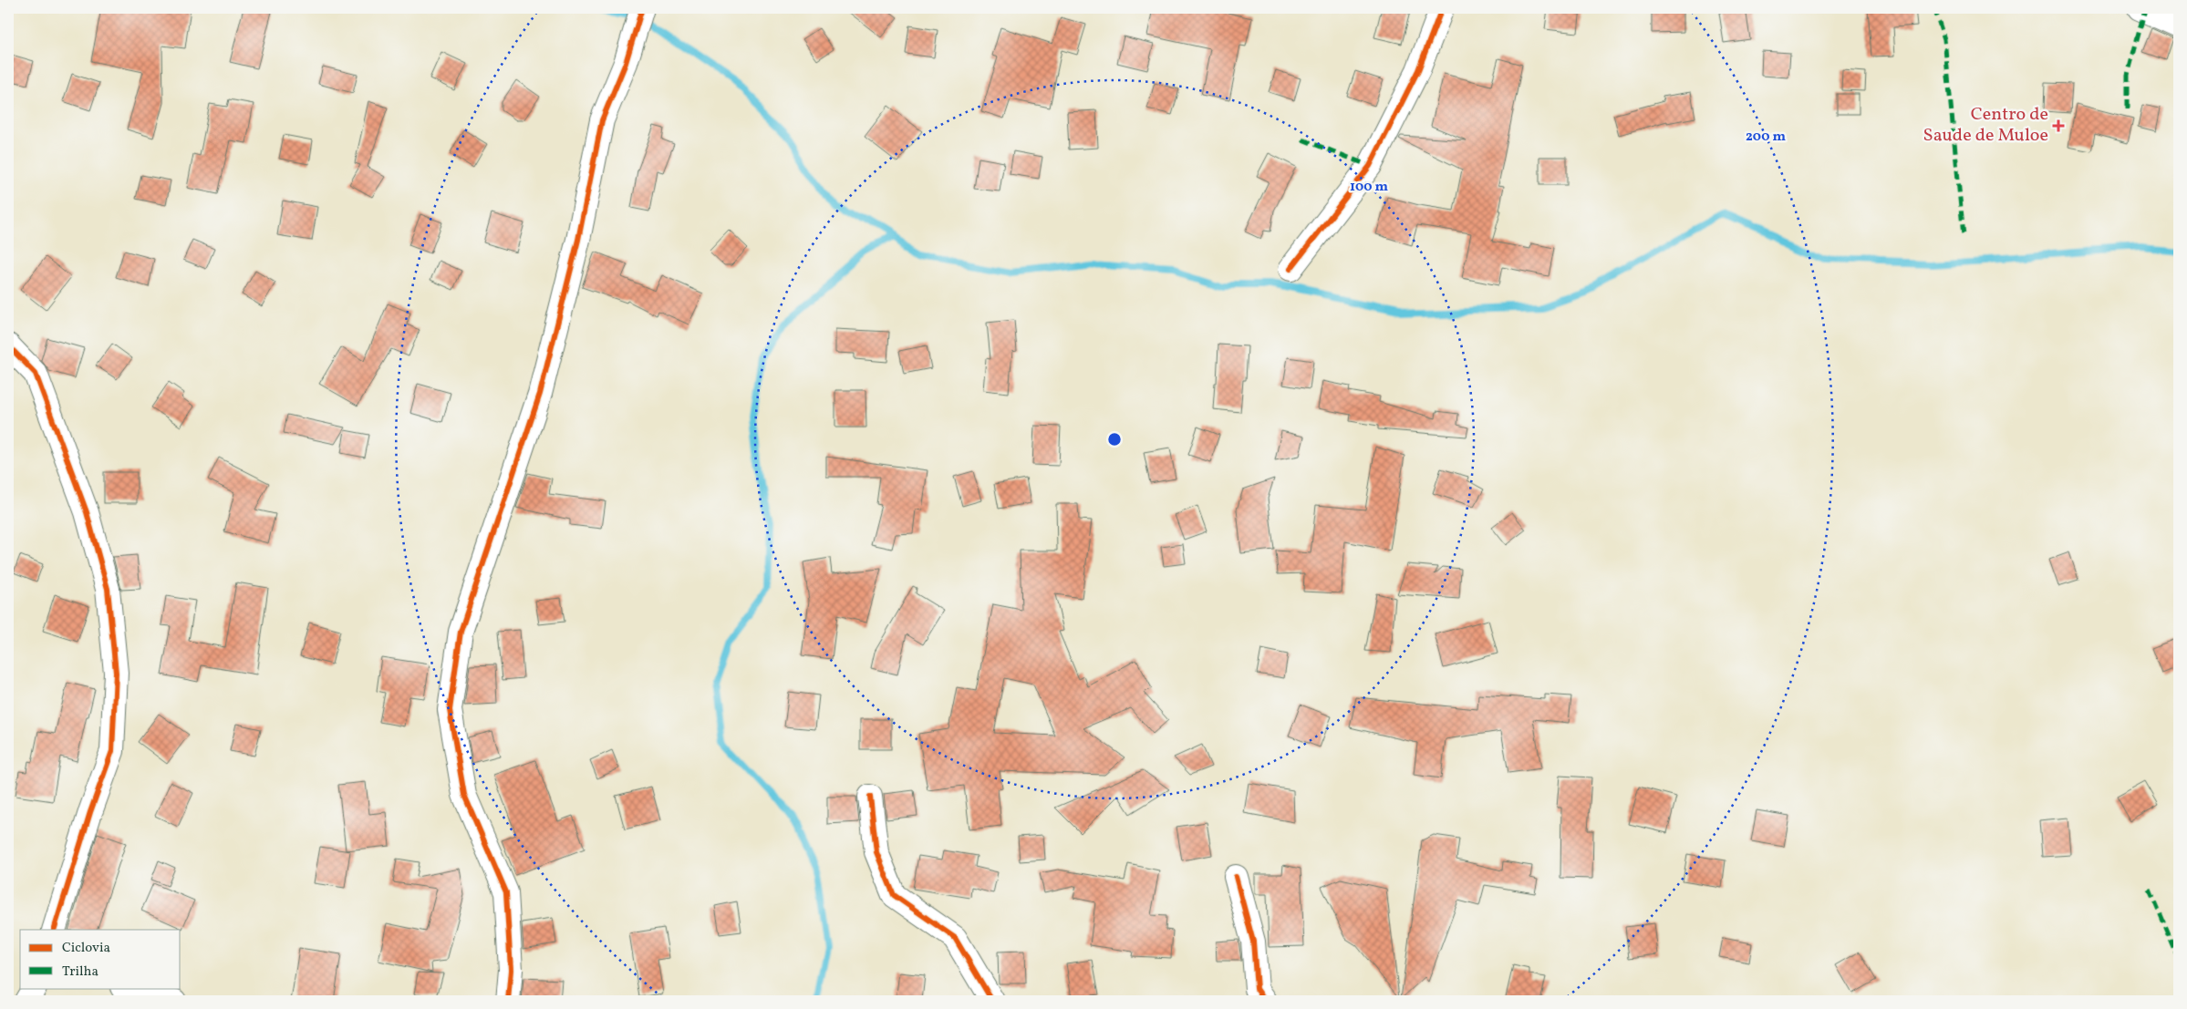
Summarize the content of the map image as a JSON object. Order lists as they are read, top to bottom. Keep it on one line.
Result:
{"places":{"health":["Centro de Saude de Muloe"]},"legend":["Ciclovia","Trilha"],"rings":["200 m","100 m"]}
